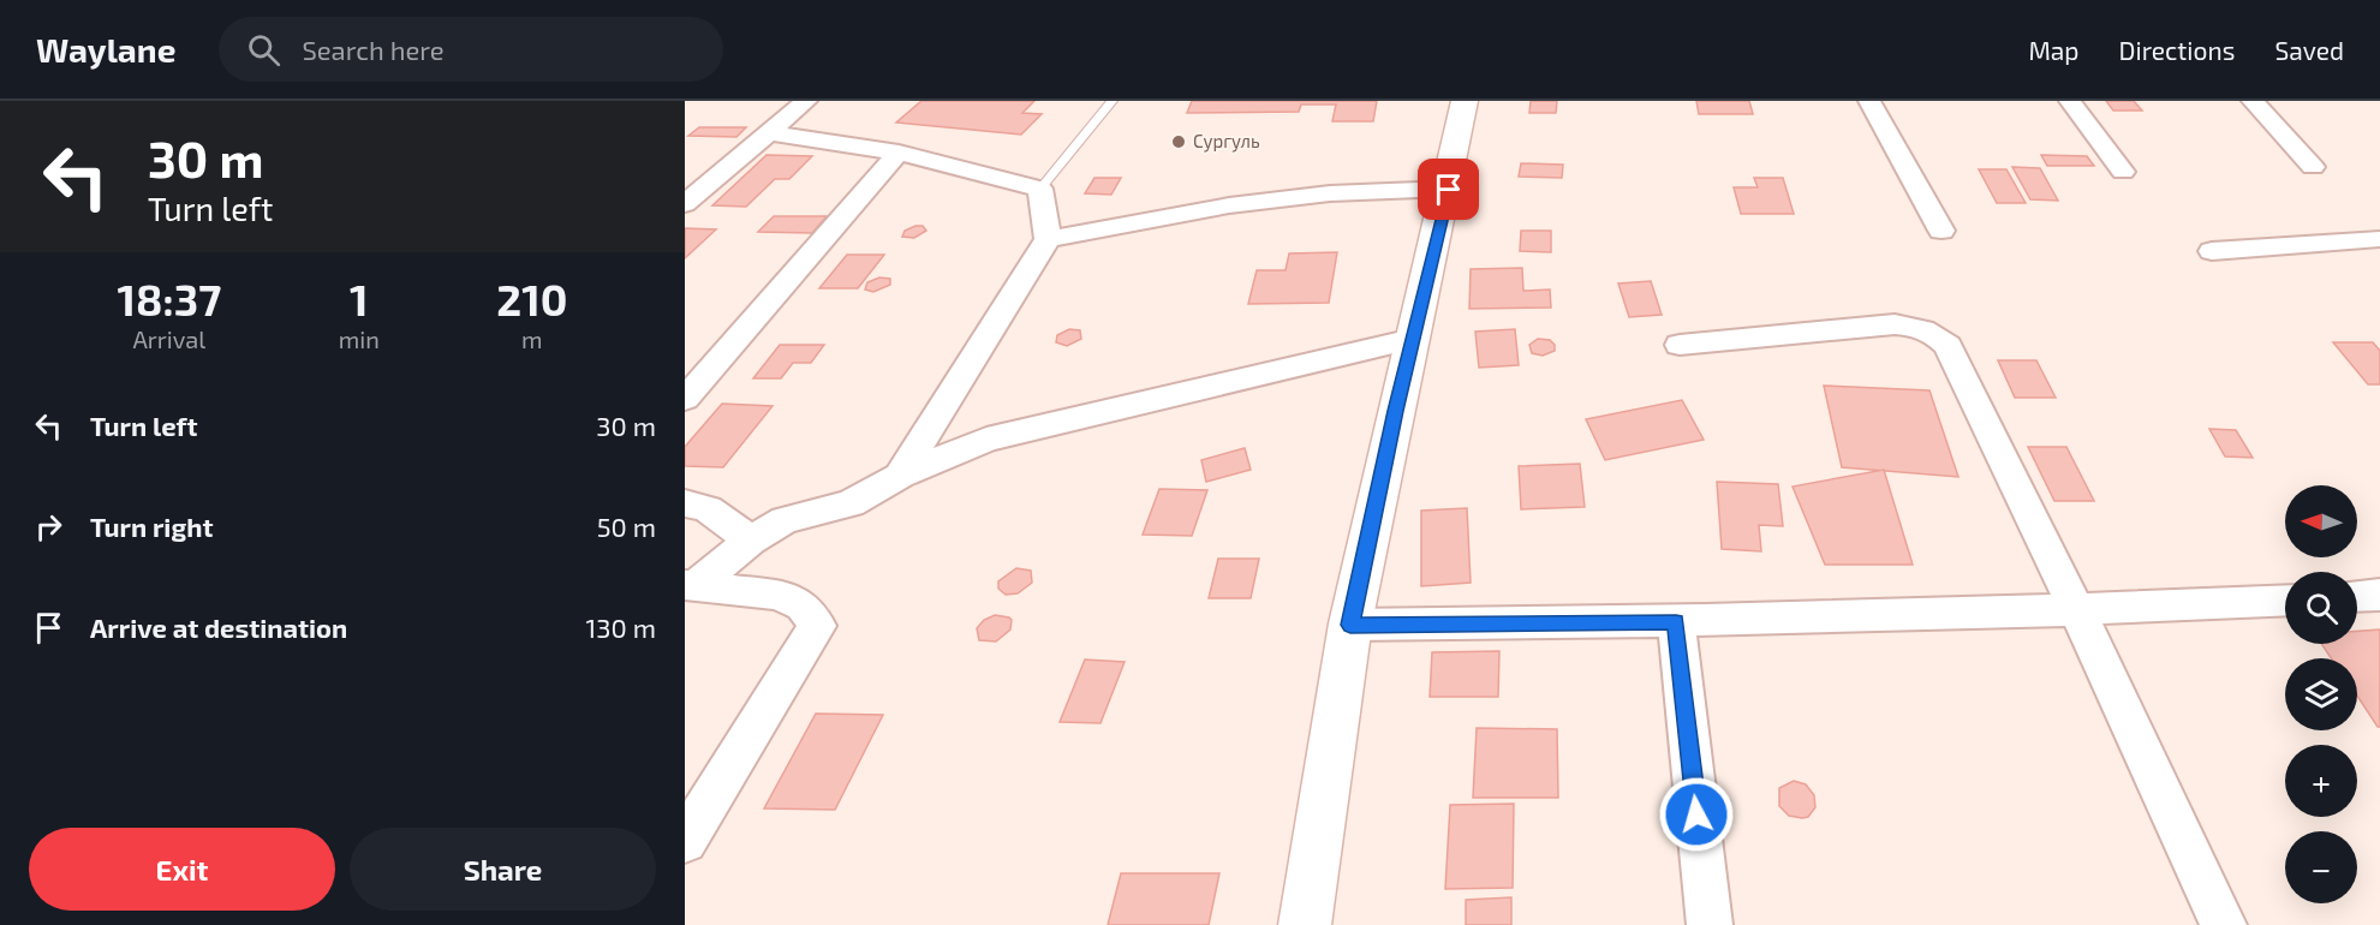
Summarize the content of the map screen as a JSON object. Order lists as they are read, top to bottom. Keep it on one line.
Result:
{"places":["Сургуль"],"north":"left","page":{"header":"Waylane","search":"Search here","nav":["Map","Directions","Saved"],"turn":["30 m","Turn left"],"eta":["18:37","Arrival","1","min","210","m"],"list":[{"name":"Turn left","value":"30 m"},{"name":"Turn right","value":"50 m"},{"name":"Arrive at destination","value":"130 m"}],"map_buttons":["+","−"],"buttons":["Exit","Share"]}}
